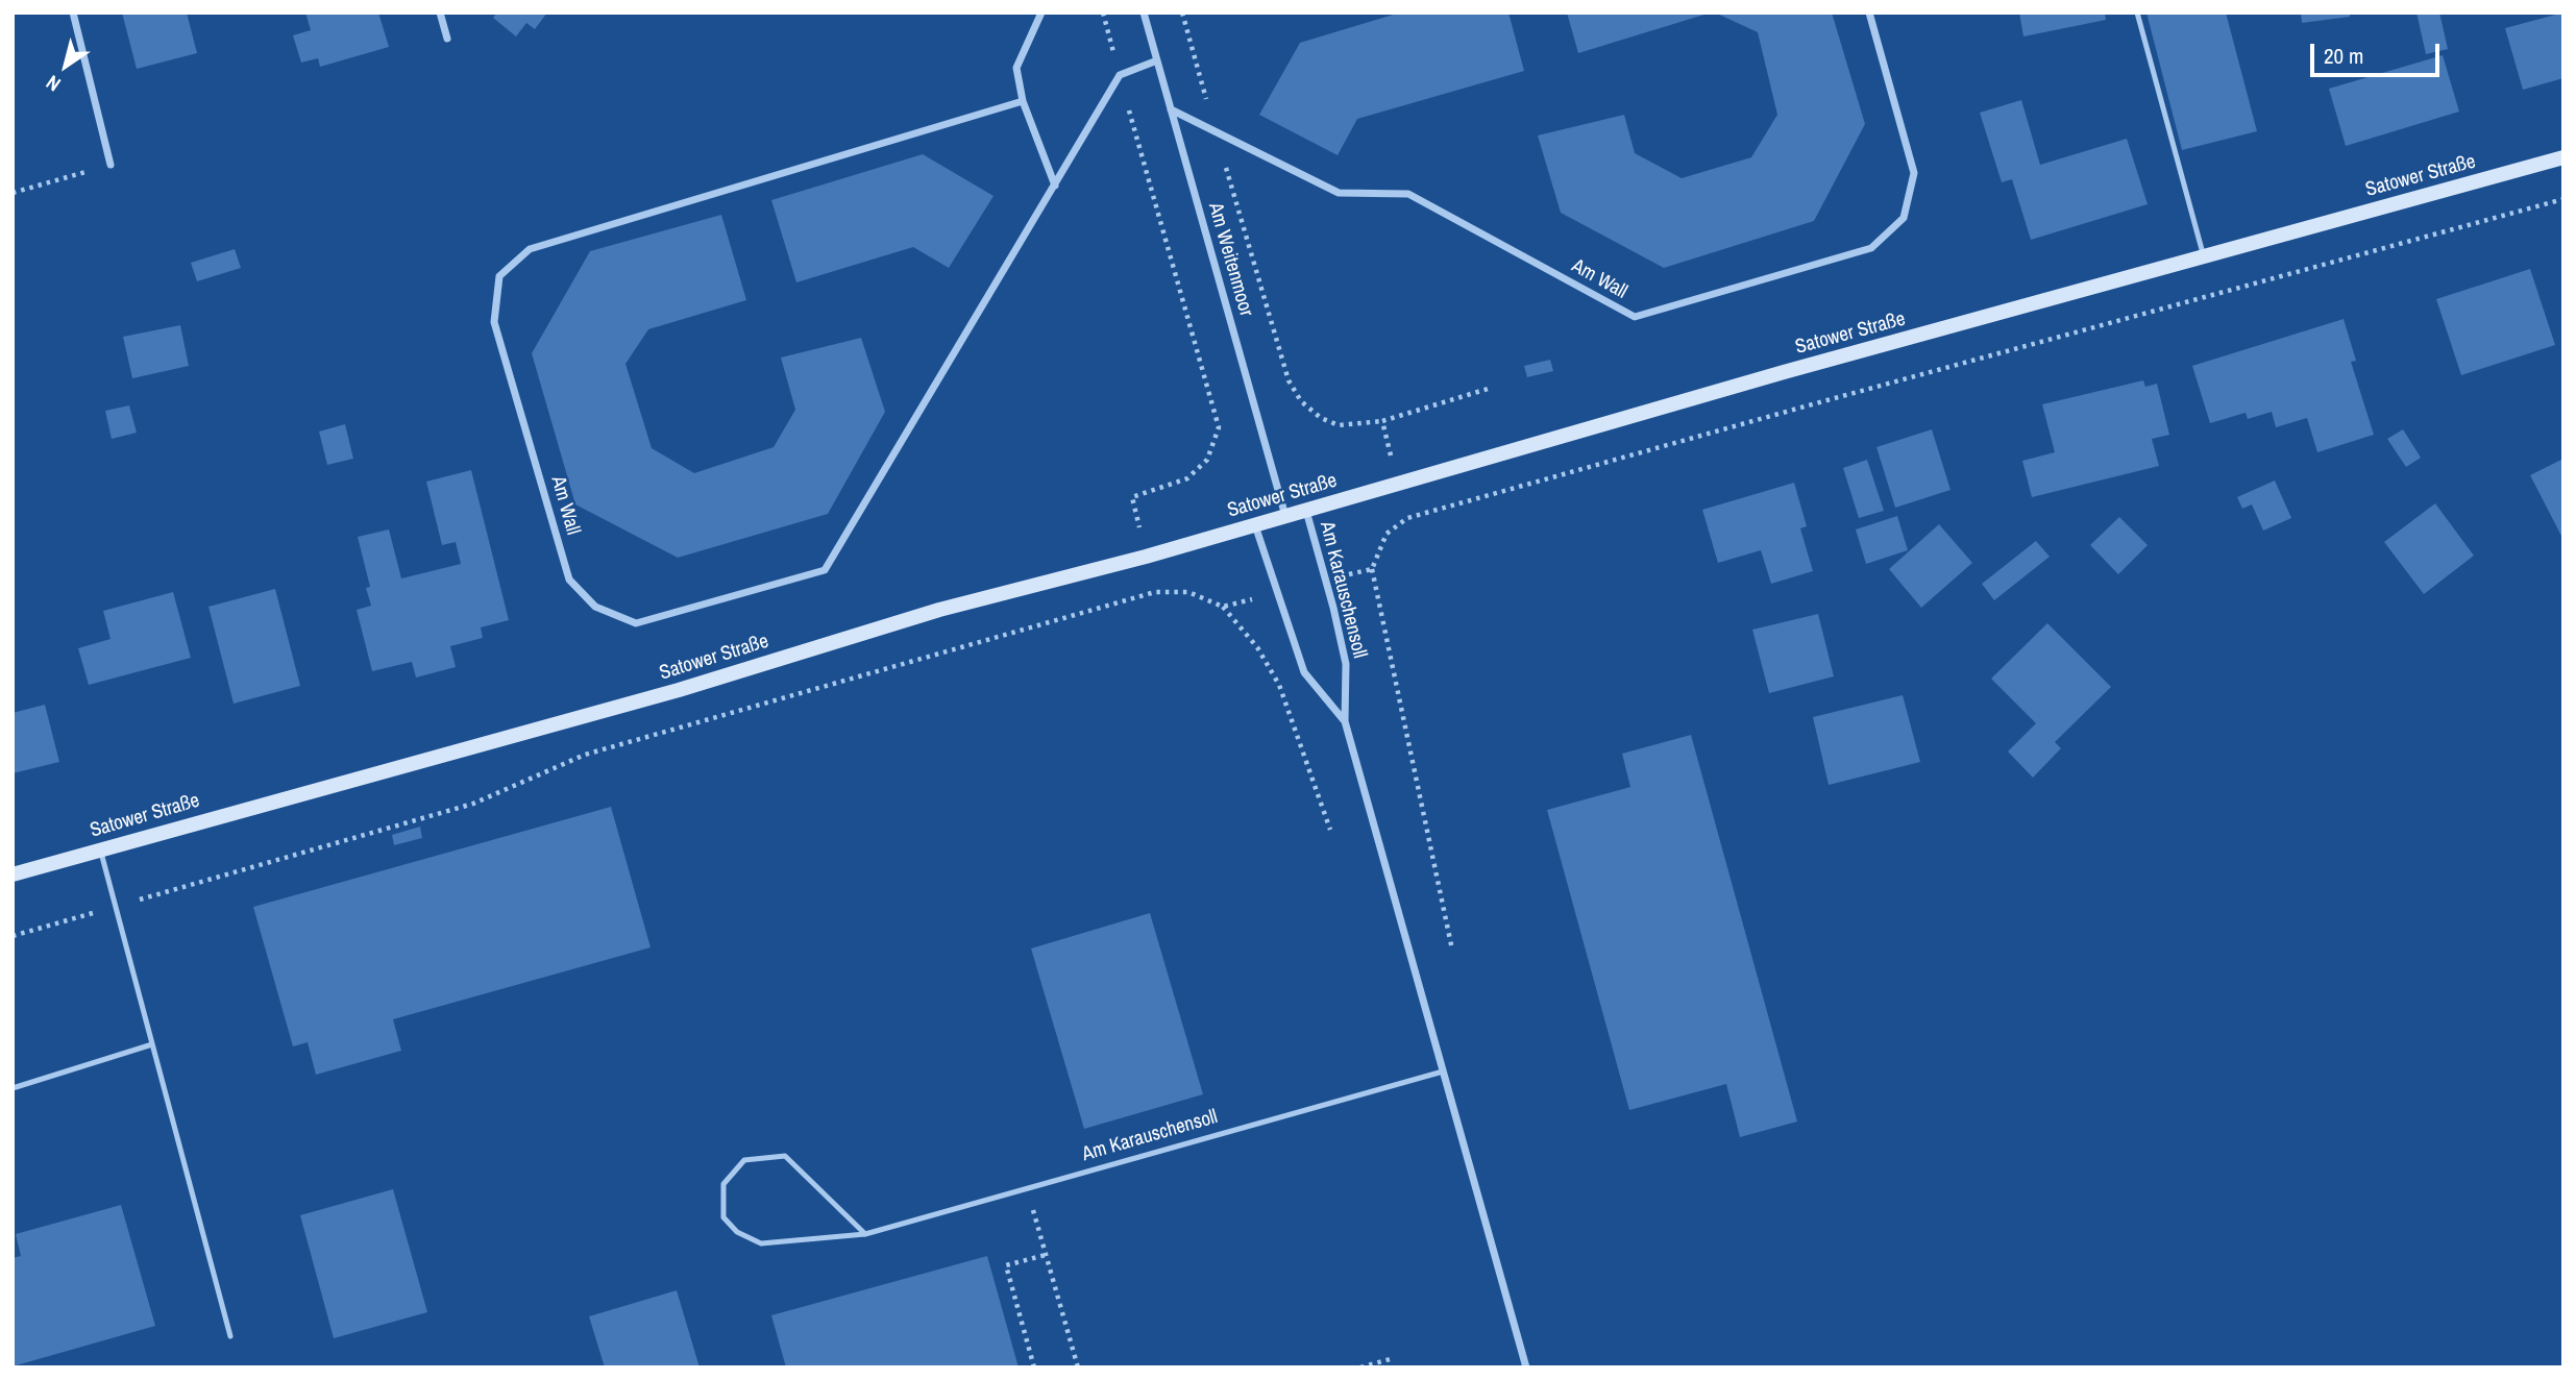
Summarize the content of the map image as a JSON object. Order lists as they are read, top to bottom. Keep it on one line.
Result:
{"streets":{"main road":["Satower Straße"],"street":["Am Weitenmoor","Am Wall","Am Karauschensoll"]},"crossings":[["Satower Straße","Am Weitenmoor"],["Satower Straße","Am Karauschensoll"],["Am Weitenmoor","Am Wall"]],"scale_bar":"20 m","north":"bottom left"}
